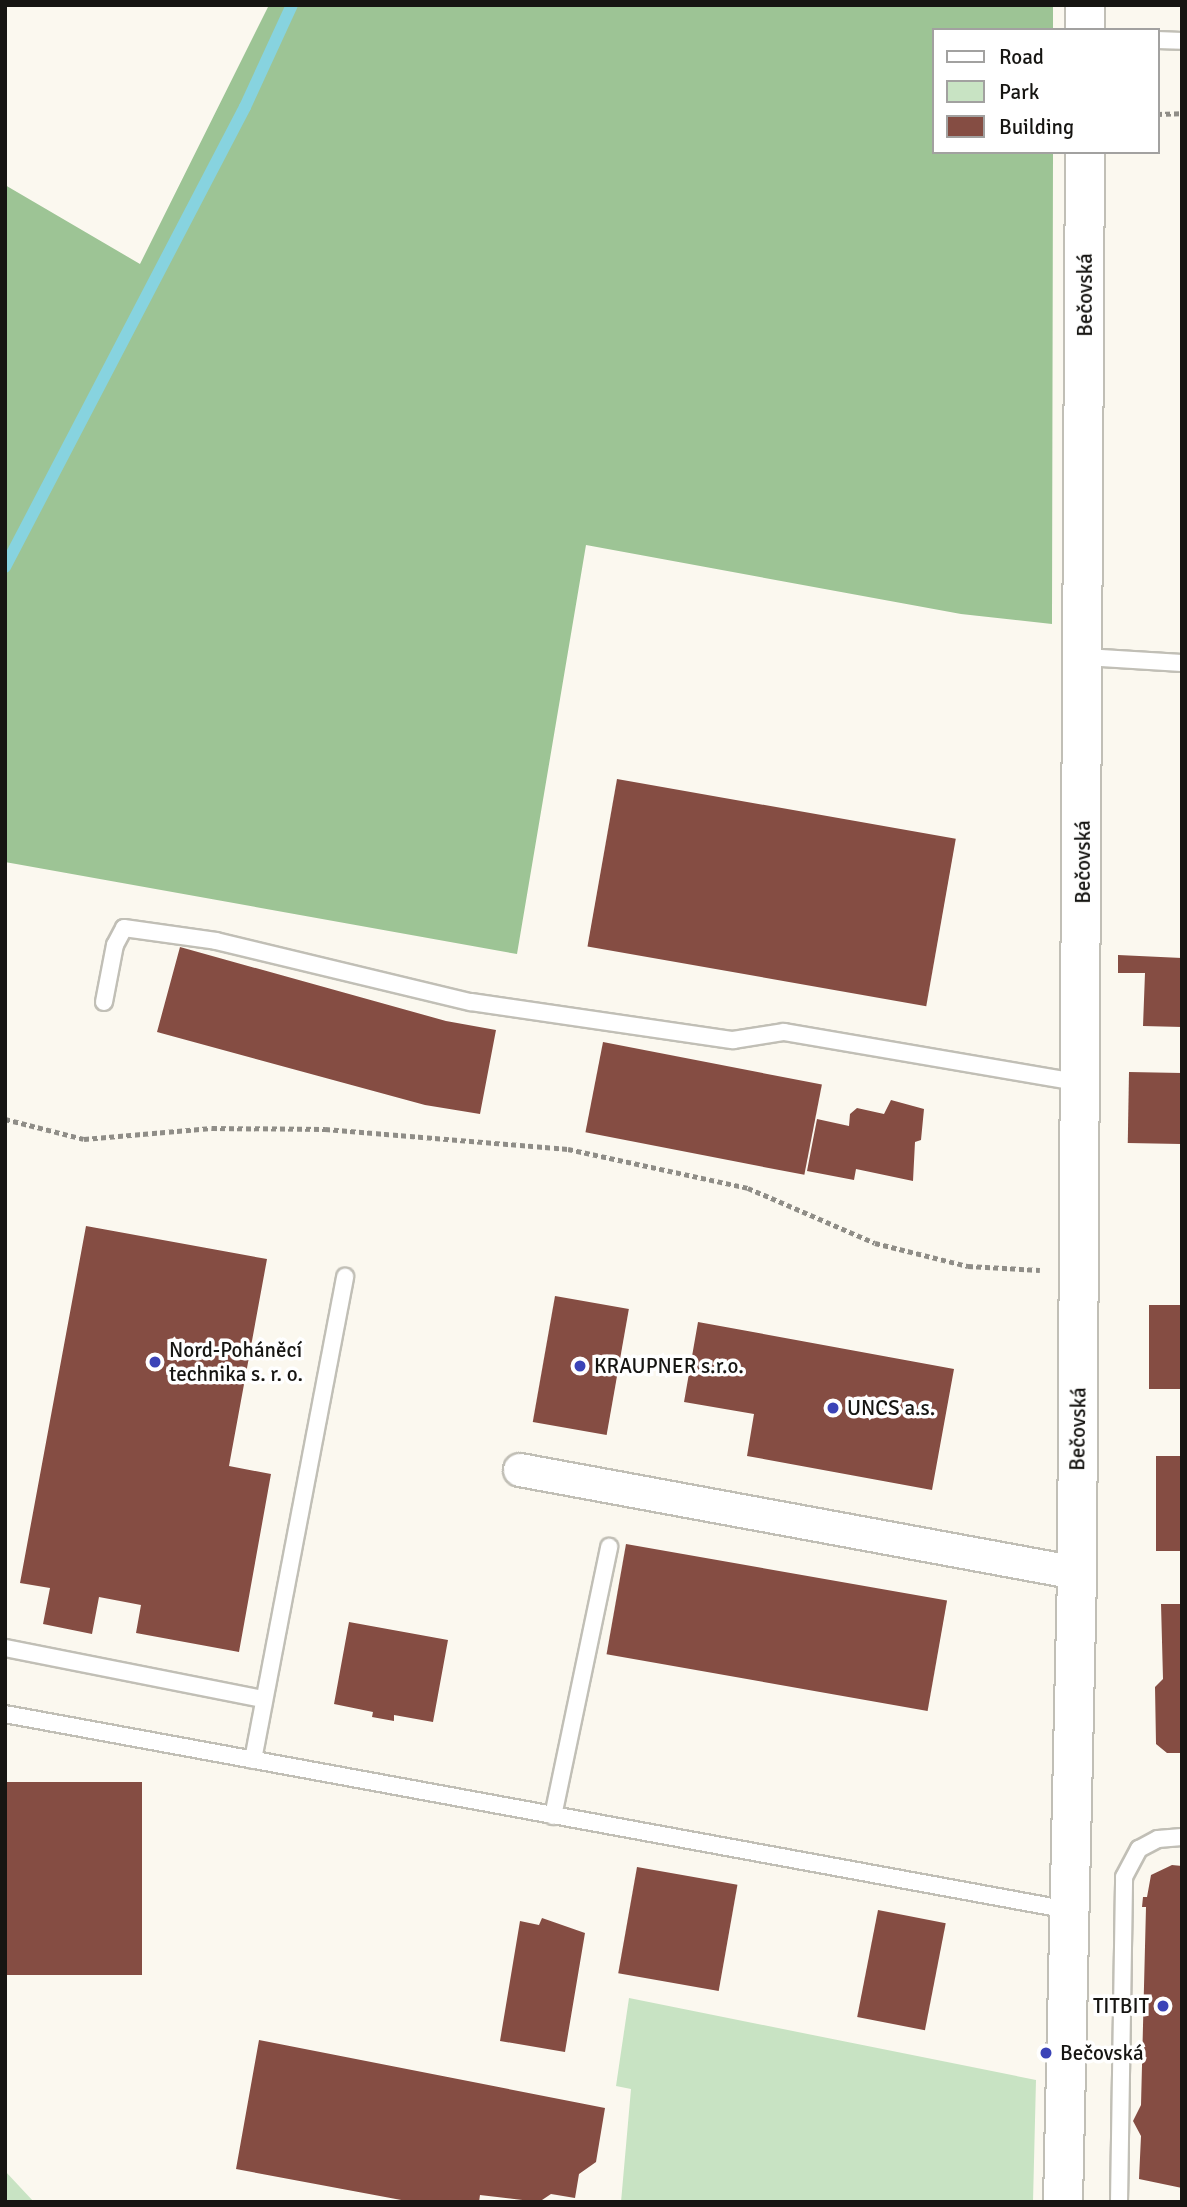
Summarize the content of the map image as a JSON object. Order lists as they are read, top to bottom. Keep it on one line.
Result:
{"streets":{"street":["Bečovská"]},"places":["Nord-Poháněcí technika s. r. o.","KRAUPNER s.r.o.","UNCS a.s.","TITBIT","Bečovská"],"legend":["Road","Park","Building"]}
